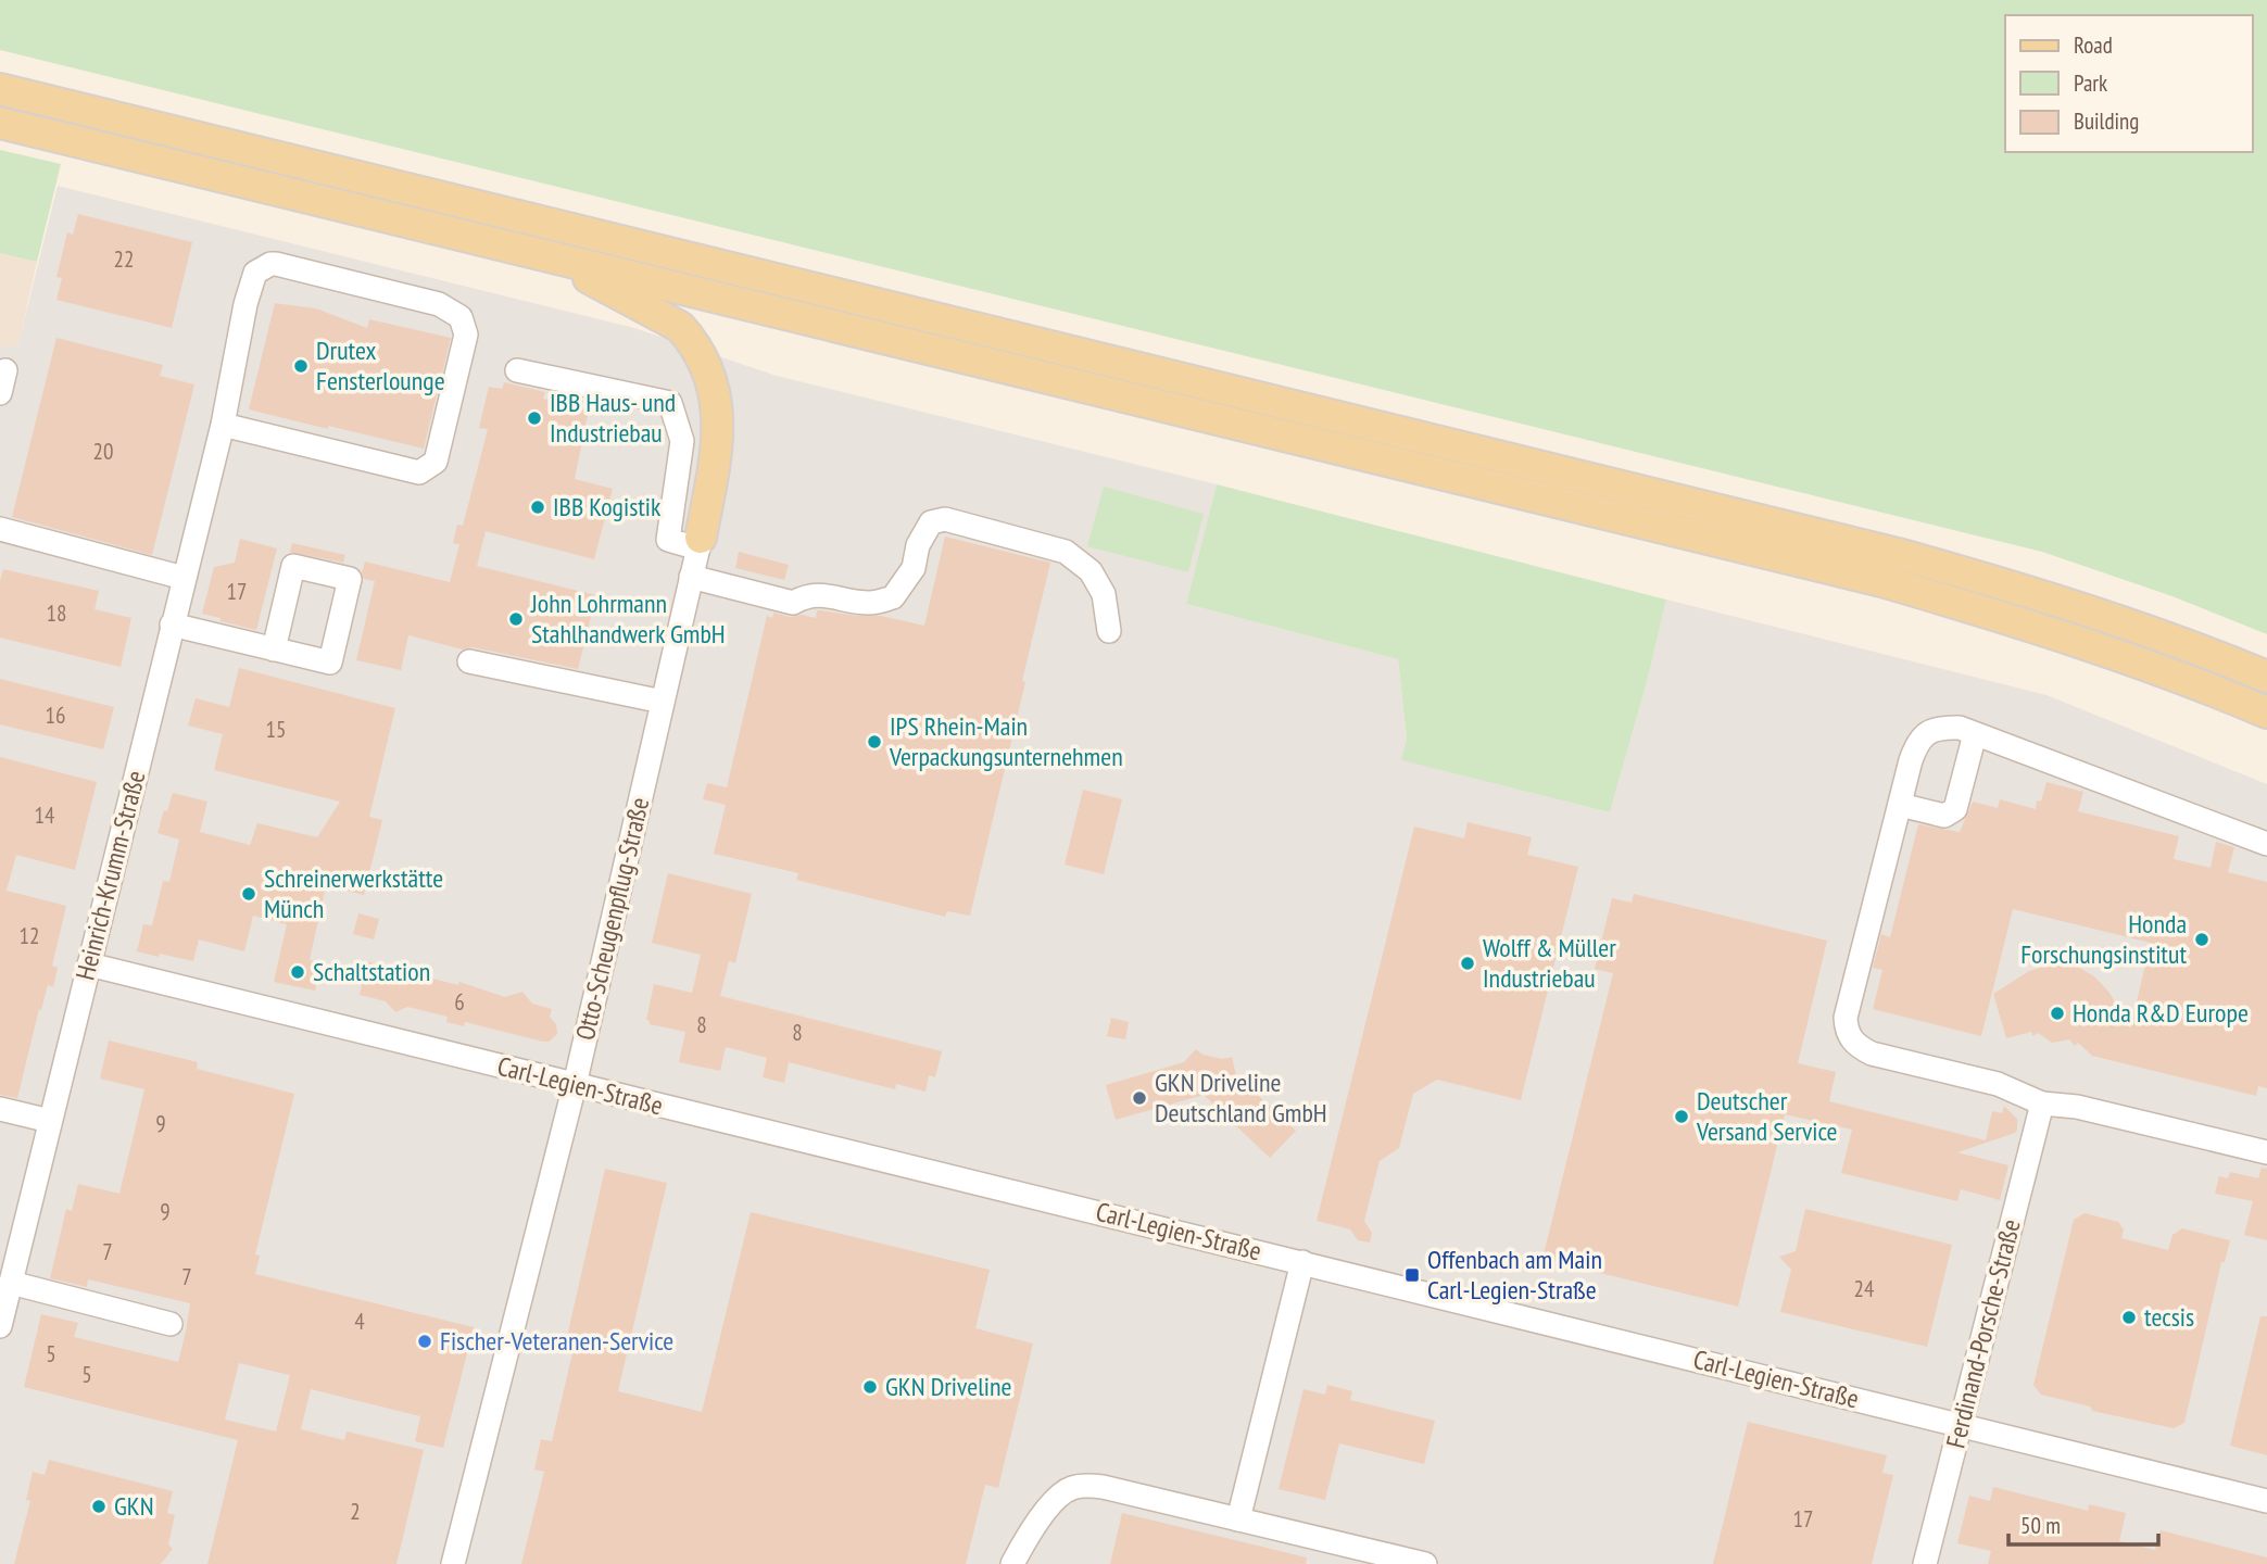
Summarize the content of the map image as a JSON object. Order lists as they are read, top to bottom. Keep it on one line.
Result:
{"streets":{"street":["Heinrich-Krumm-Straße","Otto-Scheugenpflug-Straße","Carl-Legien-Straße","Ferdinand-Porsche-Straße"]},"crossings":[["Heinrich-Krumm-Straße","Carl-Legien-Straße"],["Otto-Scheugenpflug-Straße","Carl-Legien-Straße"],["Carl-Legien-Straße","Ferdinand-Porsche-Straße"]],"places":{"other":["Drutex Fensterlounge","IBB Haus- und Industriebau","IBB Kogistik","John Lohrmann Stahlhandwerk GmbH","IPS Rhein-Main Verpackungsunternehmen","Schreinerwerkstätte Münch","Honda Forschungsinstitut","Wolff & Müller Industriebau","Schaltstation","Honda R&D Europe","GKN Driveline Deutschland GmbH","Deutscher Versand Service","tecsis","Fischer-Veteranen-Service","GKN Driveline","GKN"],"transit":["Offenbach am Main Carl-Legien-Straße"]},"house_numbers":["22","20","17","18","16","15","14","12","6","8","8","9","9","7","7","24","4","5","5","2","17"],"legend":["Road","Park","Building"],"scale_bar":"50 m"}
